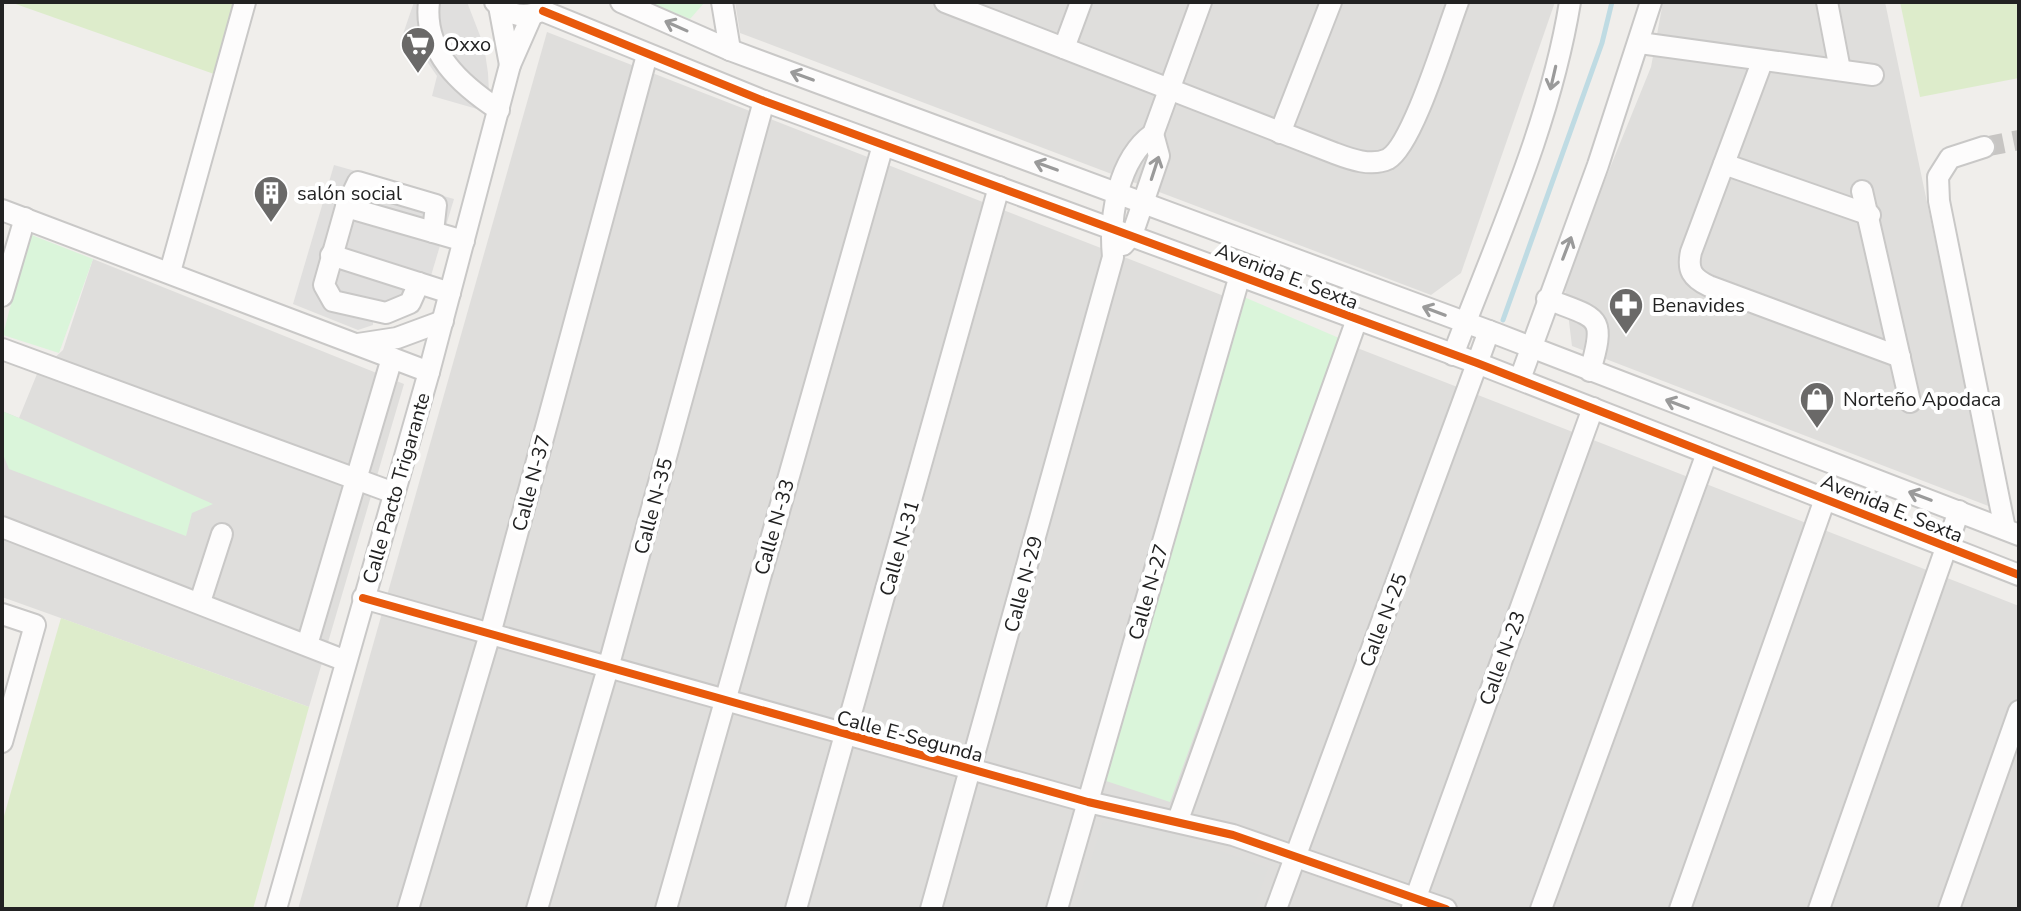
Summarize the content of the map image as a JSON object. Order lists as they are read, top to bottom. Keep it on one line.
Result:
{"streets":{"street":["Avenida E. Sexta","Calle N-37","Calle Pacto Trigarante","Calle N-35","Calle N-33","Calle N-31","Calle N-29","Calle N-27","Calle N-25","Calle N-23","Calle E-Segunda"]},"crossings":[["Avenida E. Sexta","Calle N-37"],["Avenida E. Sexta","Calle Pacto Trigarante"],["Avenida E. Sexta","Calle N-35"],["Avenida E. Sexta","Calle N-33"],["Avenida E. Sexta","Calle N-31"],["Avenida E. Sexta","Calle N-29"],["Avenida E. Sexta","Calle N-27"],["Avenida E. Sexta","Calle N-25"],["Avenida E. Sexta","Calle N-23"],["Calle N-37","Calle E-Segunda"],["Calle Pacto Trigarante","Calle E-Segunda"],["Calle N-35","Calle E-Segunda"],["Calle N-33","Calle E-Segunda"],["Calle N-31","Calle E-Segunda"],["Calle N-29","Calle E-Segunda"],["Calle N-27","Calle E-Segunda"],["Calle N-25","Calle E-Segunda"],["Calle N-23","Calle E-Segunda"]],"places":{"supermarket":["Oxxo"],"building":["salón social"],"pharmacy":["Benavides"],"shop":["Norteño Apodaca"]}}
